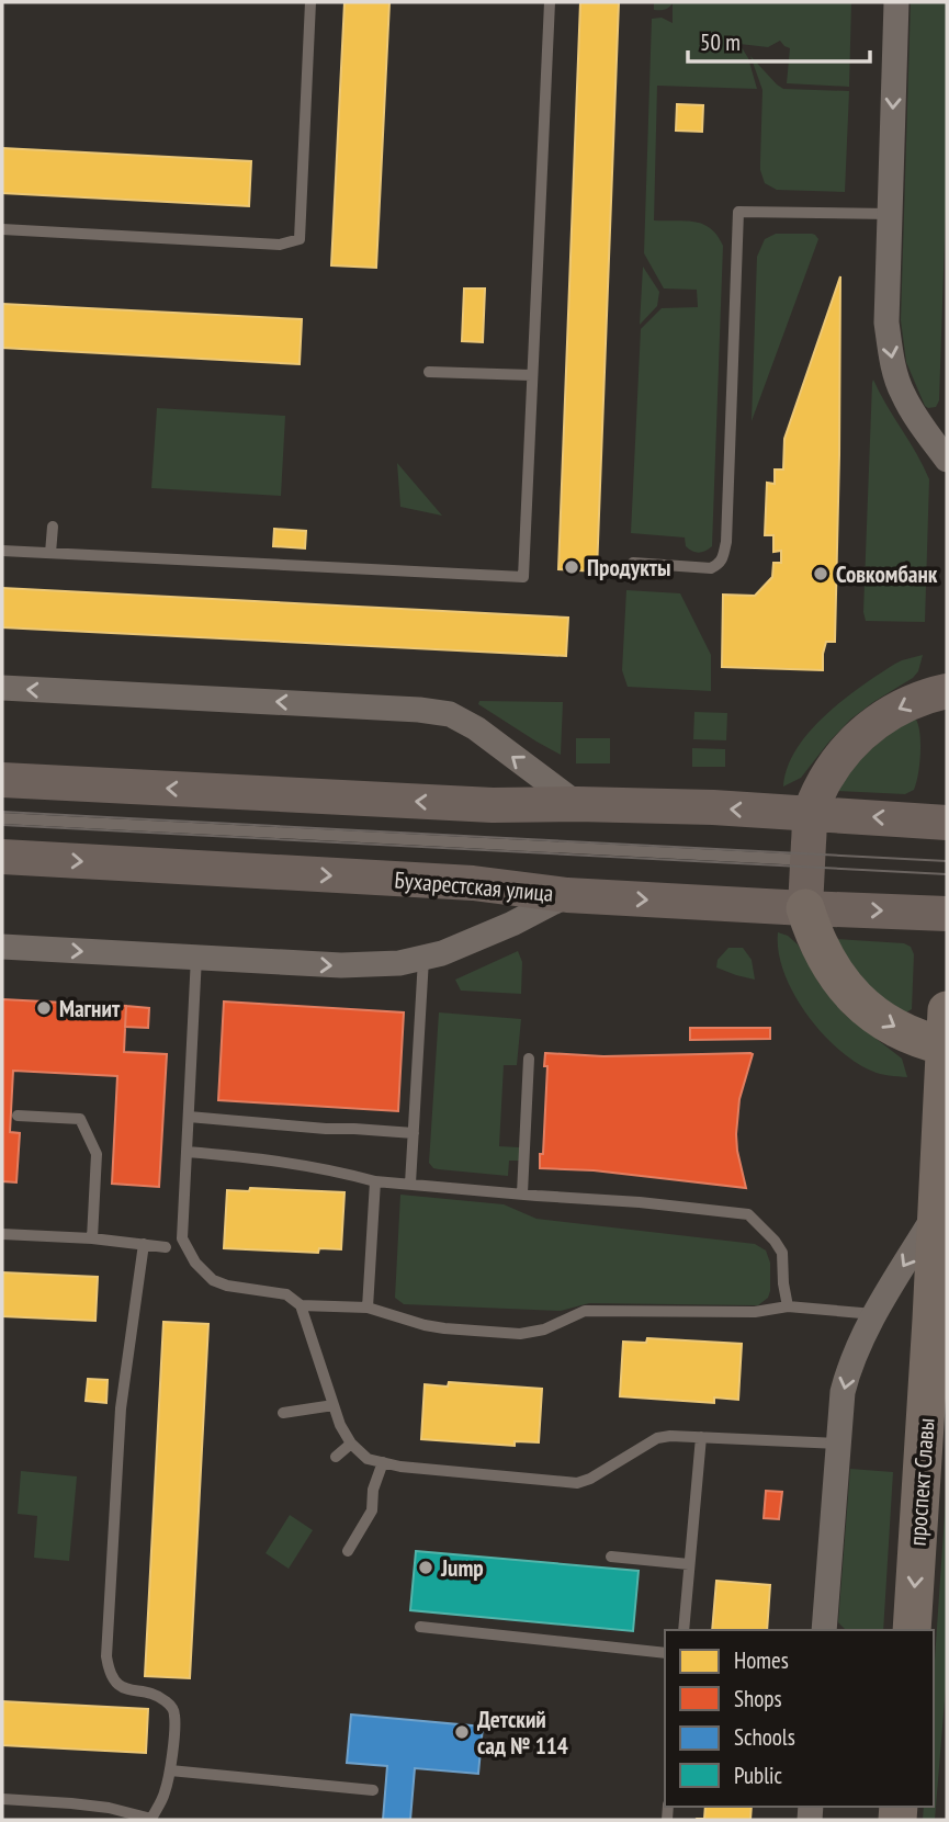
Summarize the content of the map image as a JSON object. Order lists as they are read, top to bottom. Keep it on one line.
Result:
{"streets":{"main road":["Бухарестская улица","проспект Славы"]},"one_way":["проспект Славы"],"places":["Продукты","Совкомбанк","Магнит","Jump","Детский сад № 114"],"legend":["Homes","Shops","Schools","Public"],"scale_bar":"50 m"}
